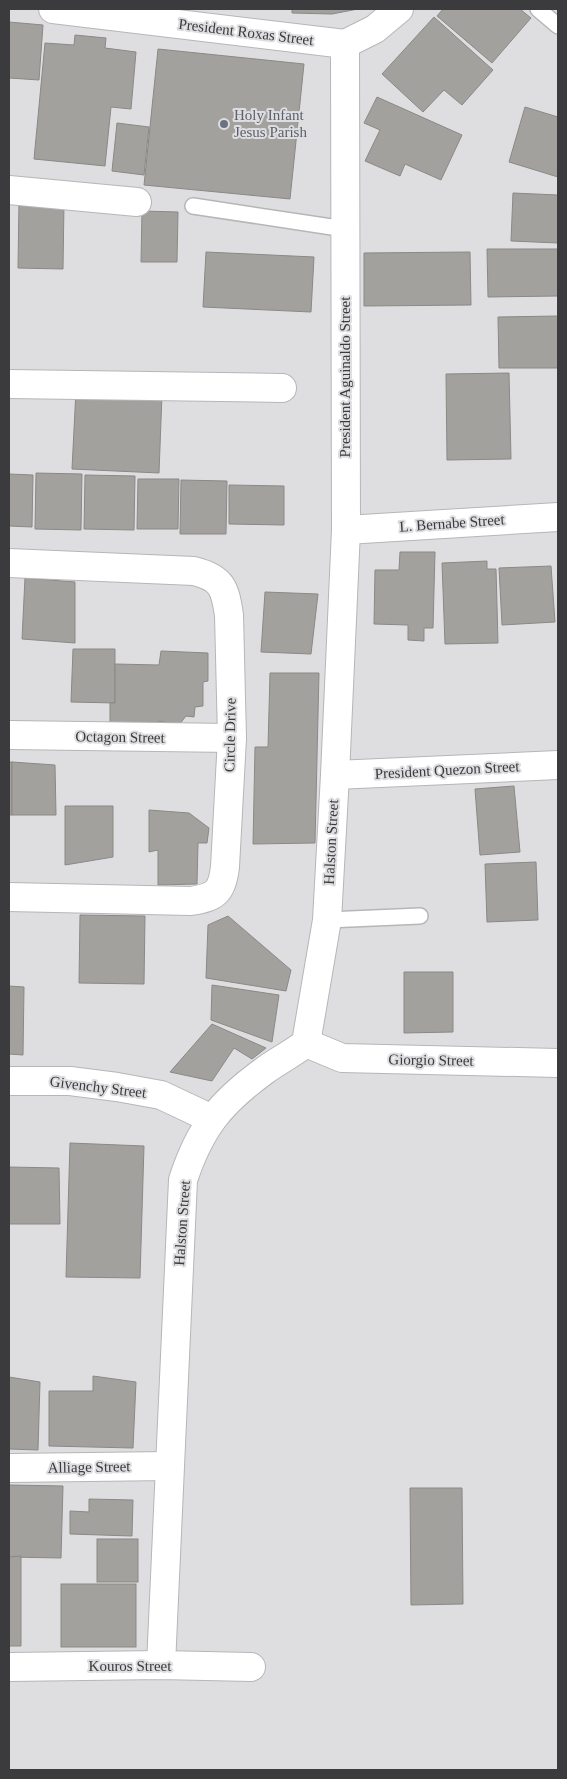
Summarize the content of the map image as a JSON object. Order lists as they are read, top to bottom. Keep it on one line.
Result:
{"streets":{"street":["President Roxas Street","President Aguinaldo Street","L. Bernabe Street","Circle Drive","Octagon Street","President Quezon Street","Halston Street","Giorgio Street","Givenchy Street","Alliage Street","Kouros Street"]},"crossings":[["President Roxas Street","President Aguinaldo Street"],["President Aguinaldo Street","L. Bernabe Street"],["President Aguinaldo Street","President Quezon Street"],["President Aguinaldo Street","Halston Street"],["Circle Drive","Octagon Street"],["President Quezon Street","Halston Street"],["Halston Street","Giorgio Street"],["Halston Street","Givenchy Street"],["Halston Street","Alliage Street"],["Halston Street","Kouros Street"]],"places":["Holy Infant Jesus Parish"]}
